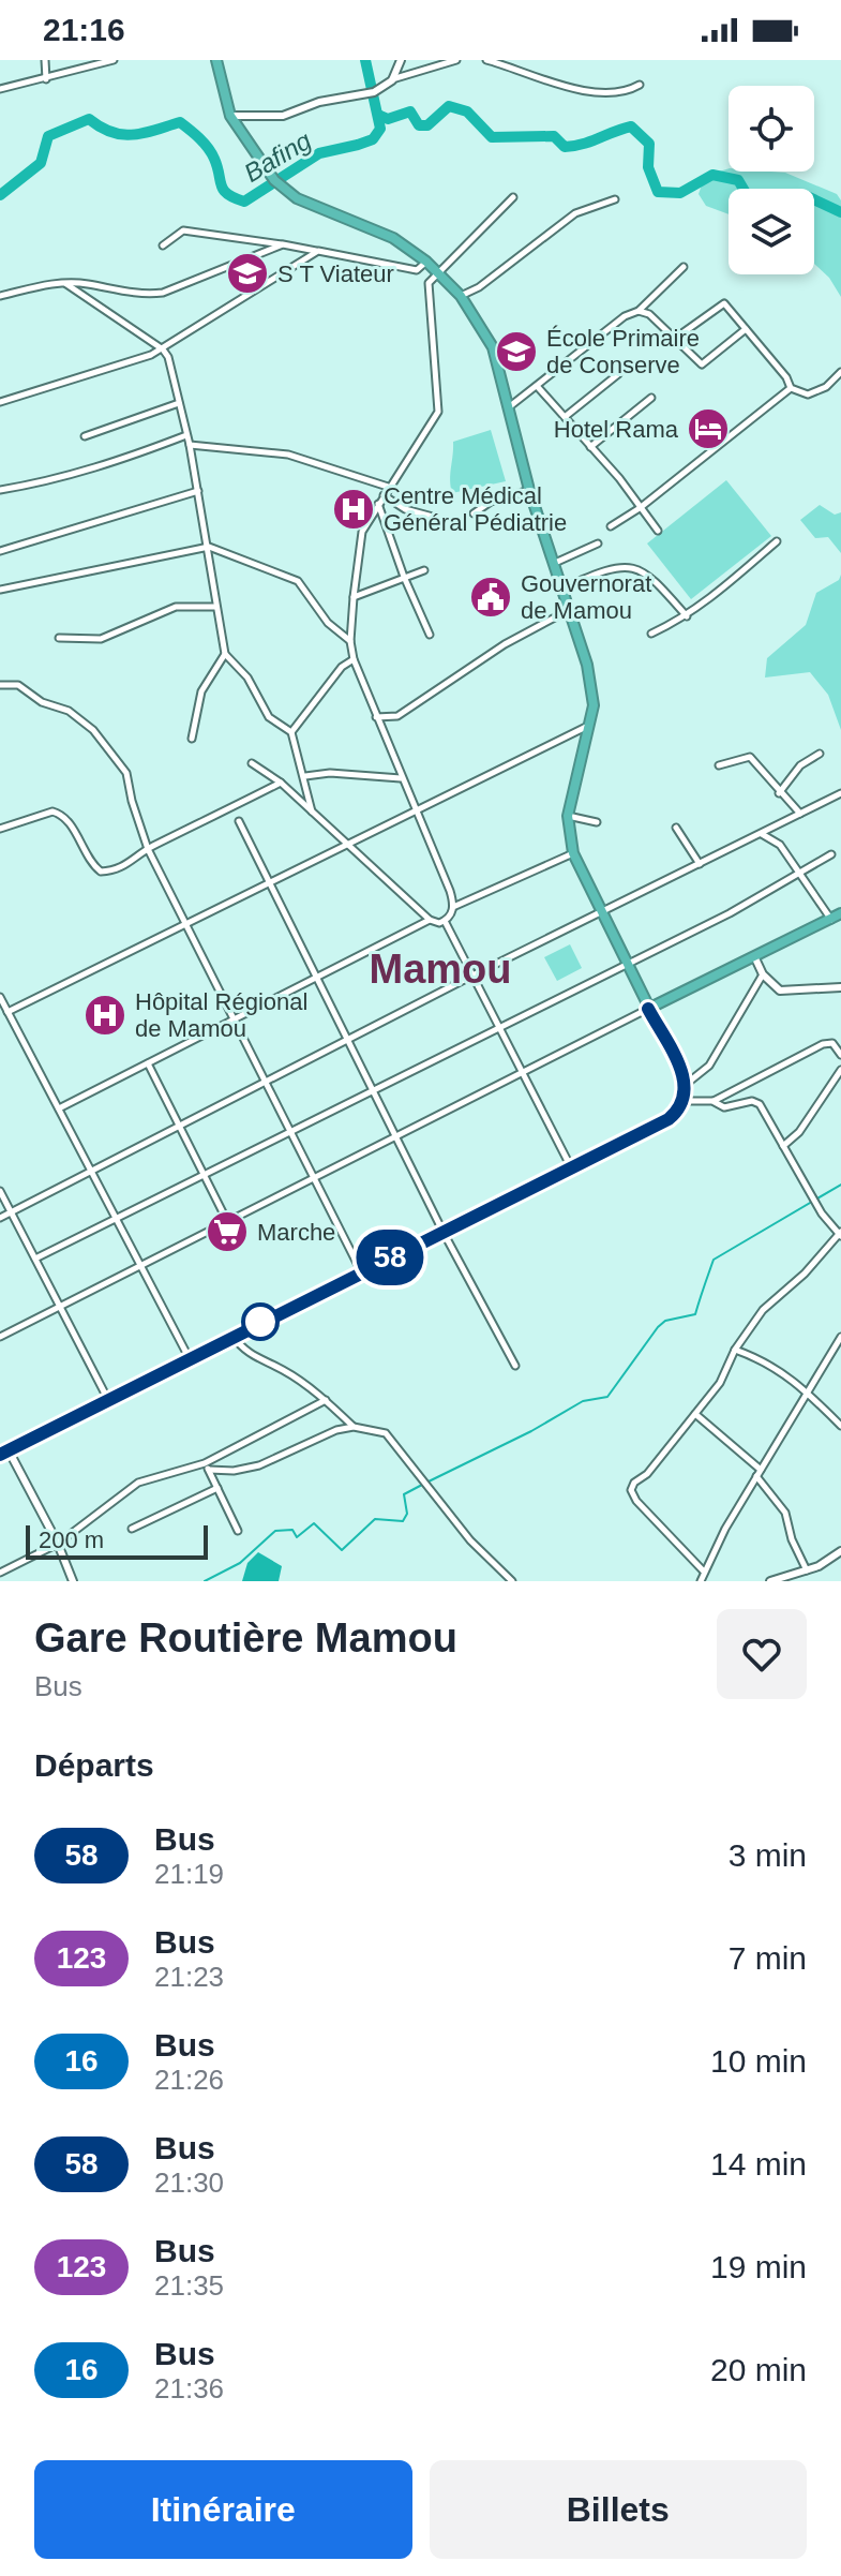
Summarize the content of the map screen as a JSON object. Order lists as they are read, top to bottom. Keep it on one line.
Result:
{"districts":["Mamou"],"water":["Bafing"],"places":{"school or university":["S T Viateur","École Primaire de Conserve"],"hotel":["Hotel Rama"],"hospital":["Centre Médical Général Pédiatrie","Hôpital Régional de Mamou"],"public building":["Gouvernorat de Mamou"],"supermarket":["Marche"]},"lines":["bus line 58"],"scale_bar":"200 m","page":{"status":"21:16","on_map":"58","scale":"200 m","heading":[["Gare Routière Mamou","Bus"],"Départs"],"list":[{"mark":"58","name":"Bus","note":"21:19","value":"3 min"},{"mark":"123","name":"Bus","note":"21:23","value":"7 min"},{"mark":"16","name":"Bus","note":"21:26","value":"10 min"},{"mark":"58","name":"Bus","note":"21:30","value":"14 min"},{"mark":"123","name":"Bus","note":"21:35","value":"19 min"},{"mark":"16","name":"Bus","note":"21:36","value":"20 min"}],"buttons":["Itinéraire","Billets"]}}
